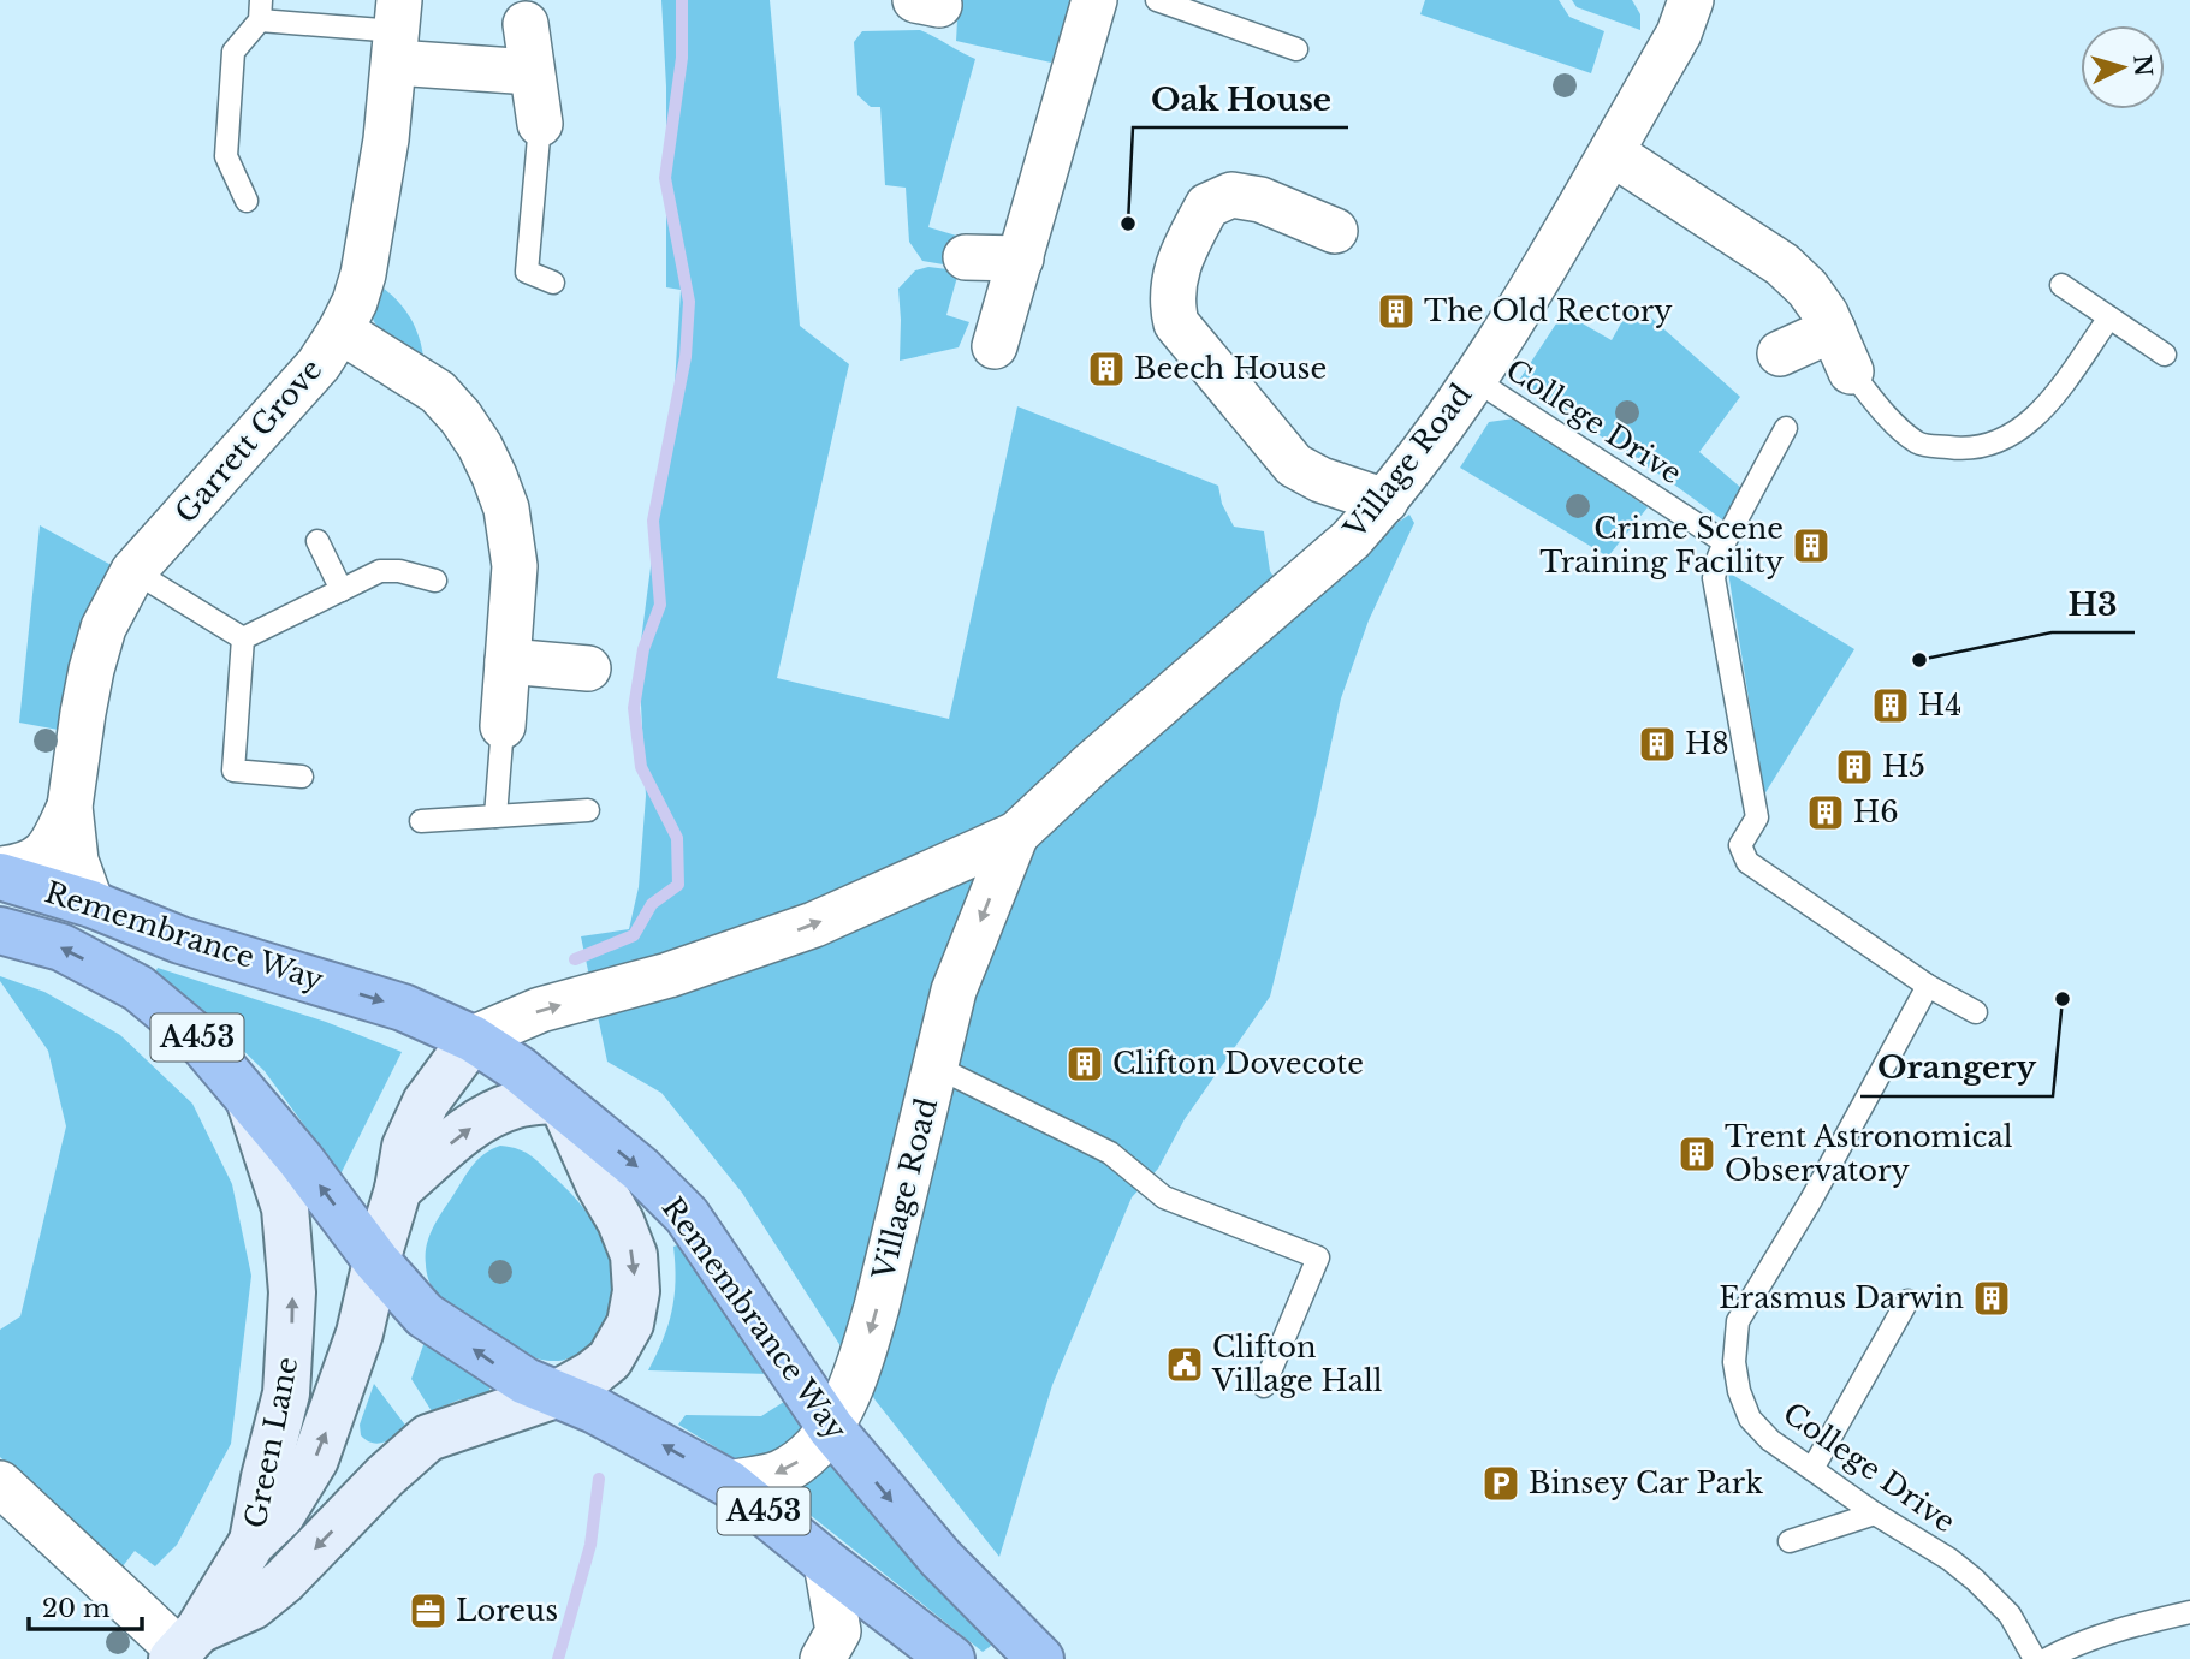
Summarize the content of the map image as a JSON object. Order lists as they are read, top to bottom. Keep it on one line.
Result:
{"streets":{"highway":["Remembrance Way","A453"],"street":["Garrett Grove","Village Road","Green Lane"],"lane":["College Drive"]},"crossings":[["College Drive","Village Road"],["Garrett Grove","Remembrance Way"],["Village Road","Remembrance Way"],["Village Road","Green Lane"],["Remembrance Way","Green Lane"]],"places":{"other":["Oak House","H3","Orangery"],"building":["The Old Rectory","Beech House","Crime Scene Training Facility","H4","H8","H5","H6","Clifton Dovecote","Trent Astronomical Observatory","Erasmus Darwin"],"public building":["Clifton Village Hall"],"parking":["Binsey Car Park"],"office":["Loreus"]},"scale_bar":"20 m","north":"right"}
